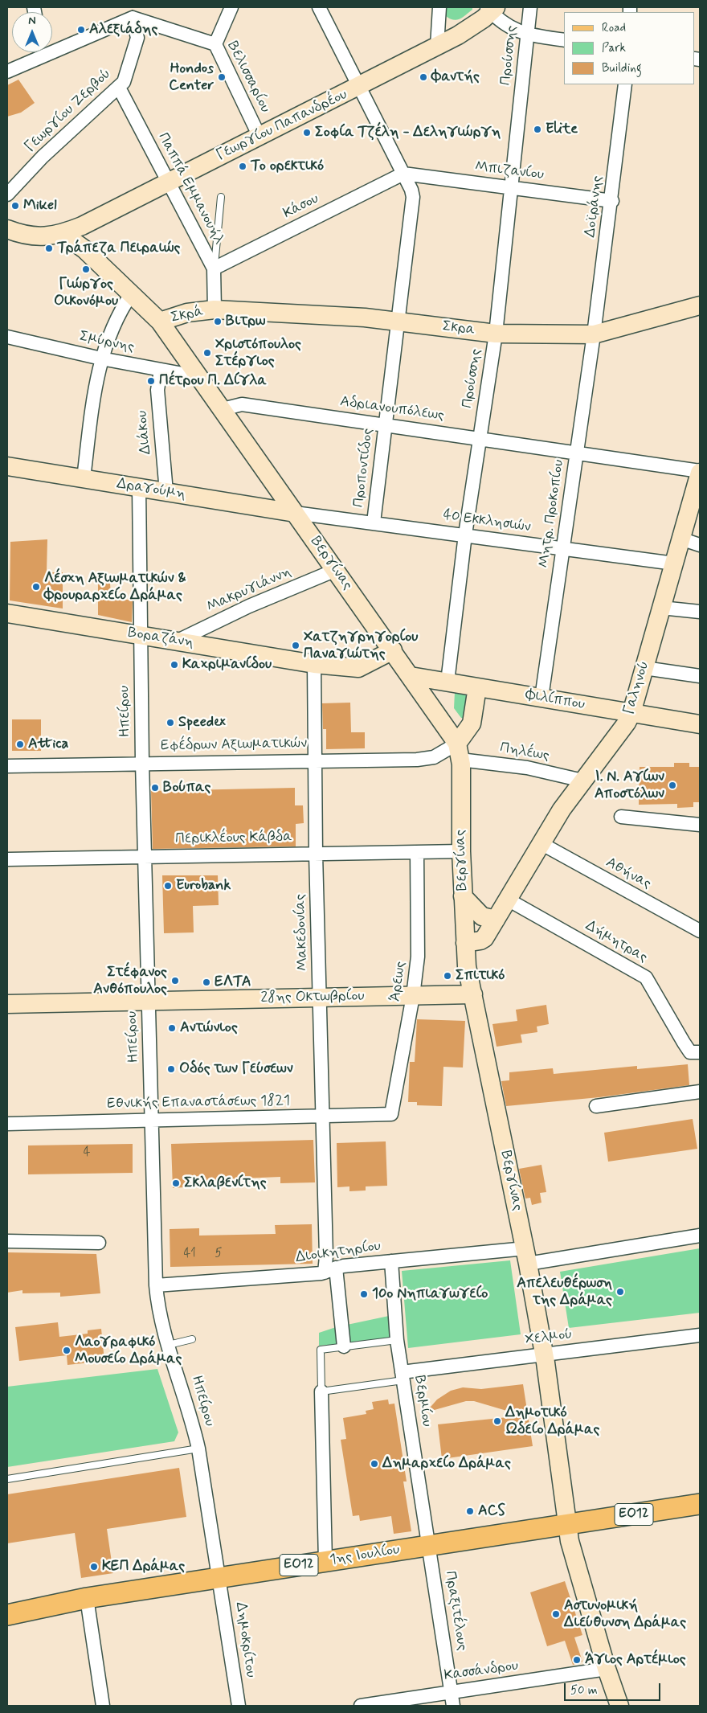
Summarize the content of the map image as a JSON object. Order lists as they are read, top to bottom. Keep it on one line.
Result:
{"streets":{"main road":["Γεωργίου Παπανδρέου","Σκρά","Σκρα","Δραγούμη","Βεργίνας","Βοραζάνη","Γαληνού","Φιλίππου","28ης Οκτωβρίου","ΕΟ12","1ης Ιουλίου"],"street":["Προύσσης","Βελισσαρίου","Γεωργίου Ζερβού","Μπιζανίου","Παππά Εμμανουήλ","Κάσου","Δοϊράνης","Σμύρνης","Αδριανουπόλεως","Διάκου","Προποντίδος","Μητρ. Προκοπίου","40 Εκκλησιών","Μακρυγιάννη","Ηπείρου","Εφέδρων Αξιωματικών","Πηλέως","Περικλέους Κάβδα","Αθήνας","Μακεδονίας","Δήμητρας","Άρεως","Εθνικής Επαναστάσεως 1821","Διοικητηρίου","Χελμού","Βερμίου","Πραξιτέλους","Δημοκρίτου","Κασσάνδρου"]},"crossings":[["Προύσσης","Μπιζανίου"],["Προύσσης","Σκρα"],["Προύσσης","Αδριανουπόλεως"],["Προύσσης","40 Εκκλησιών"],["Προύσσης","Φιλίππου"],["Βελισσαρίου","Γεωργίου Ζερβού"],["Βελισσαρίου","Γεωργίου Παπανδρέου"],["Γεωργίου Ζερβού","Παππά Εμμανουήλ"],["Γεωργίου Παπανδρέου","Παππά Εμμανουήλ"],["Γεωργίου Παπανδρέου","Βεργίνας"],["Μπιζανίου","Κάσου"],["Μπιζανίου","Δοϊράνης"],["Παππά Εμμανουήλ","Κάσου"],["Παππά Εμμανουήλ","Σκρά"],["Παππά Εμμανουήλ","Σκρα"],["Δοϊράνης","Σκρα"],["Δοϊράνης","Μητρ. Προκοπίου"],["Σκρά","Σκρα"],["Σκρά","Βεργίνας"],["Σκρα","Προποντίδος"],["Σκρα","Μητρ. Προκοπίου"],["Σμύρνης","Διάκου"],["Σμύρνης","Βεργίνας"],["Αδριανουπόλεως","Προποντίδος"],["Αδριανουπόλεως","Μητρ. Προκοπίου"],["Αδριανουπόλεως","Βεργίνας"],["Αδριανουπόλεως","Γαληνού"],["Διάκου","Δραγούμη"],["Προποντίδος","40 Εκκλησιών"],["Δραγούμη","40 Εκκλησιών"],["Δραγούμη","Βεργίνας"],["Δραγούμη","Ηπείρου"],["Μητρ. Προκοπίου","40 Εκκλησιών"],["Μητρ. Προκοπίου","Φιλίππου"],["40 Εκκλησιών","Βεργίνας"],["40 Εκκλησιών","Γαληνού"],["Βεργίνας","Μακρυγιάννη"],["Βεργίνας","Βοραζάνη"],["Βεργίνας","Γαληνού"],["Βεργίνας","Φιλίππου"],["Βεργίνας","Εφέδρων Αξιωματικών"],["Βεργίνας","Πηλέως"],["Βεργίνας","Περικλέους Κάβδα"],["Βεργίνας","28ης Οκτωβρίου"],["Βεργίνας","Διοικητηρίου"],["Βεργίνας","Χελμού"],["Βεργίνας","1ης Ιουλίου"],["Βεργίνας","Κασσάνδρου"],["Μακρυγιάννη","Βοραζάνη"],["Βοραζάνη","Ηπείρου"],["Βοραζάνη","Μακεδονίας"],["Γαληνού","Φιλίππου"],["Γαληνού","Πηλέως"],["Γαληνού","Αθήνας"],["Γαληνού","Δήμητρας"],["Ηπείρου","Εφέδρων Αξιωματικών"],["Ηπείρου","Περικλέους Κάβδα"],["Ηπείρου","28ης Οκτωβρίου"],["Ηπείρου","Εθνικής Επαναστάσεως 1821"],["Ηπείρου","Διοικητηρίου"],["Ηπείρου","1ης Ιουλίου"],["Ηπείρου","Δημοκρίτου"],["Εφέδρων Αξιωματικών","Πηλέως"],["Εφέδρων Αξιωματικών","Μακεδονίας"],["Περικλέους Κάβδα","Μακεδονίας"],["Περικλέους Κάβδα","Άρεως"],["Μακεδονίας","28ης Οκτωβρίου"],["Μακεδονίας","Εθνικής Επαναστάσεως 1821"],["Μακεδονίας","Διοικητηρίου"],["Άρεως","28ης Οκτωβρίου"],["Άρεως","Εθνικής Επαναστάσεως 1821"],["Διοικητηρίου","Βερμίου"],["Χελμού","Βερμίου"],["Βερμίου","1ης Ιουλίου"],["Βερμίου","Πραξιτέλους"],["ΕΟ12","1ης Ιουλίου"],["1ης Ιουλίου","Πραξιτέλους"],["1ης Ιουλίου","Δημοκρίτου"],["Πραξιτέλους","Κασσάνδρου"]],"places":["Αλεξιάδης","Hondos Center","Φαντής","Elite","Σοφία Τζέλη - Δεληγιώργη","Το ορεκτικό","Mikel","Τράπεζα Πειραιώς","Γιώργος Οικονόμου","Βιτρω","Χριστόπουλος Στέργιος","Πέτρου Π. Δίγλα","Λέσχη Αξιωματικών & Φρουραρχείο Δράμας","Χατζηγρηγορίου Παναγιώτης","Καχριμανίδου","Speedex","Attica","Ι. Ν. Αγίων Αποστόλων","Βούπας","Eurobank","Σπιτικό","Στέφανος Ανθόπουλος","ΕΛΤΑ","Αντώνιος","Οδός των Γεύσεων","Σκλαβενίτης","Απελευθέρωση της Δράμας","10ο Νηπιαγωγείο","Λαογραφικό Μουσείο Δράμας","Δημοτικό Ωδείο Δράμας","Δημαρχείο Δράμας","ACS","ΚΕΠ Δράμας","Αστυνομική Διεύθυνση Δράμας","Άγιος Αρτέμιος"],"house_numbers":["4","41","5"],"legend":["Road","Park","Building"],"scale_bar":"50 m","north":"top"}
